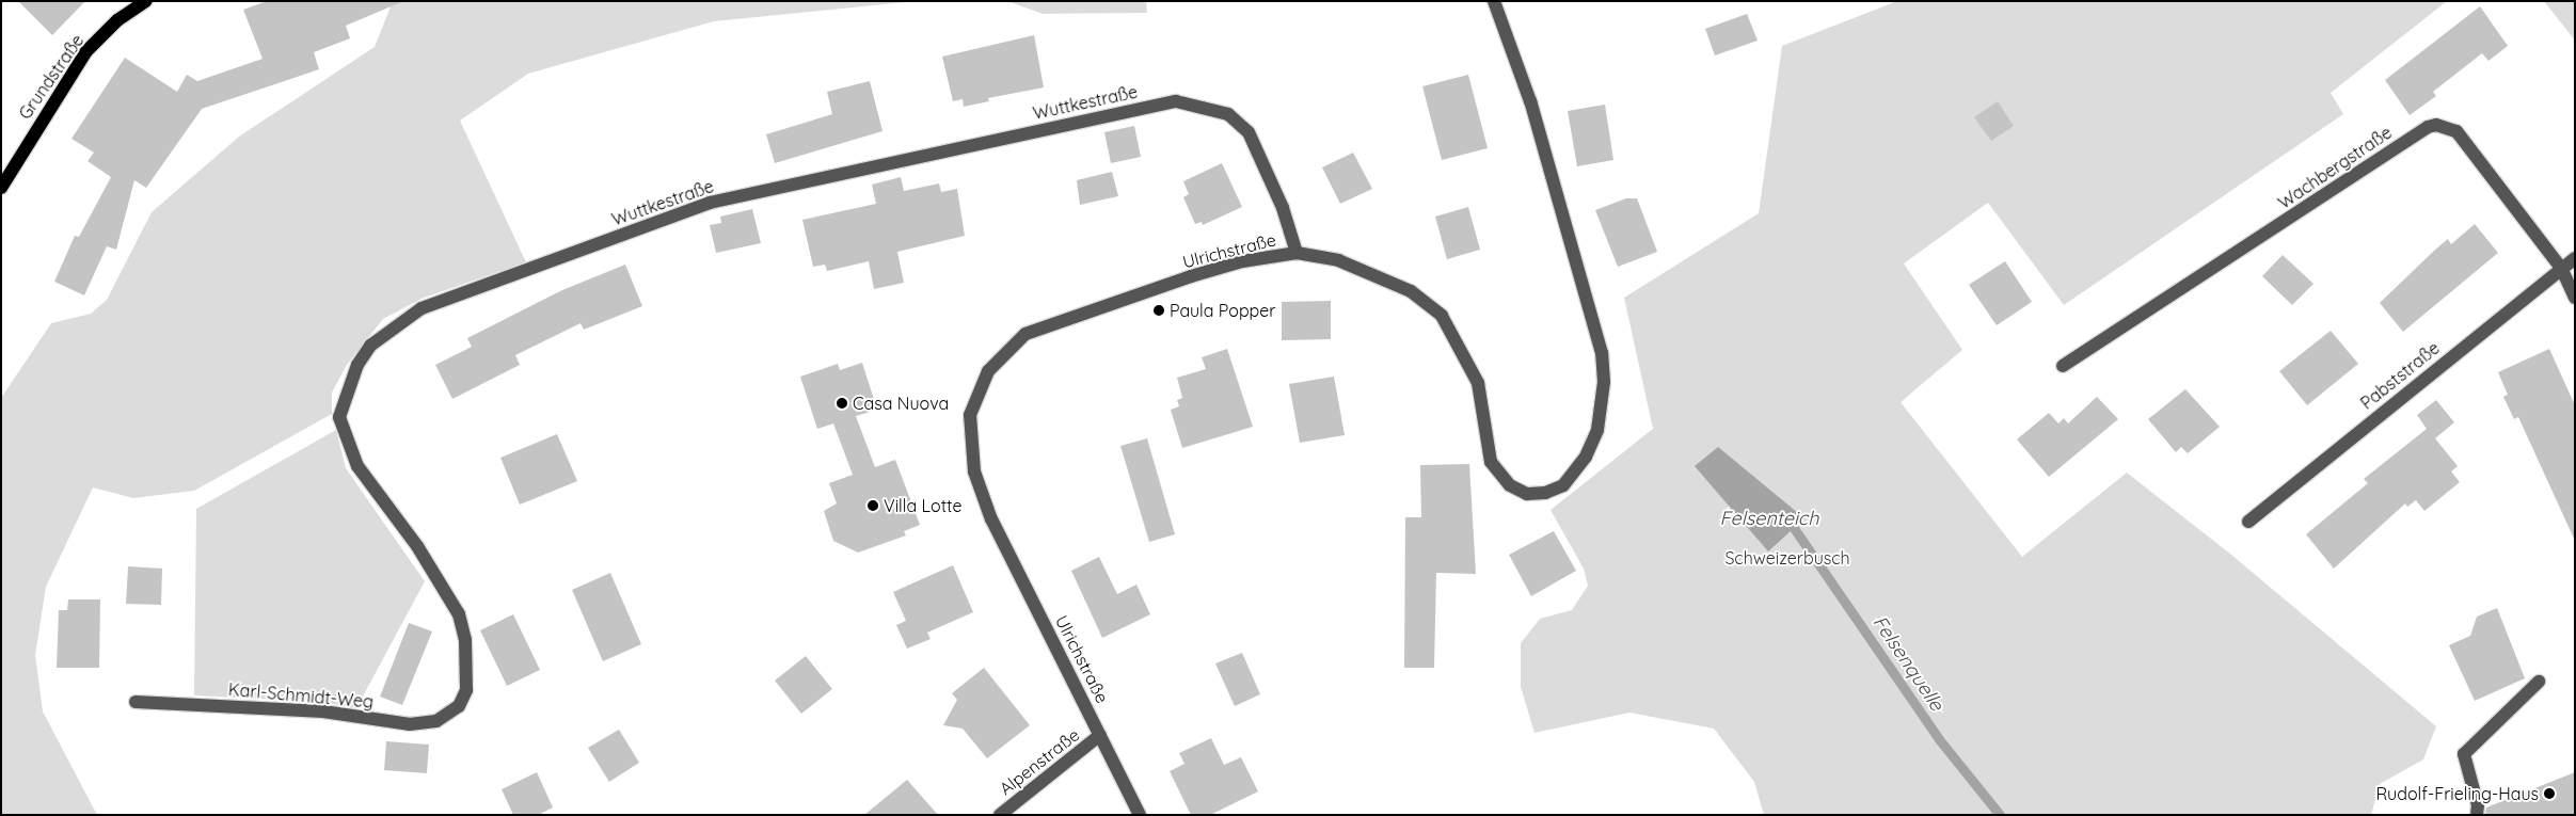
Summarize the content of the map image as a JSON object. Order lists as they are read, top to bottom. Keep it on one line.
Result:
{"streets":{"main road":["Grundstraße"],"street":["Wuttkestraße","Wachbergstraße","Ulrichstraße","Pabststraße","Karl-Schmidt-Weg","Alpenstraße"]},"crossings":[["Wuttkestraße","Ulrichstraße"],["Wuttkestraße","Karl-Schmidt-Weg"],["Wachbergstraße","Pabststraße"],["Ulrichstraße","Alpenstraße"]],"water":["Felsenteich","Felsenquelle"],"parks":["Schweizerbusch"],"places":["Paula Popper","Casa Nuova","Villa Lotte","Rudolf-Frieling-Haus"]}
